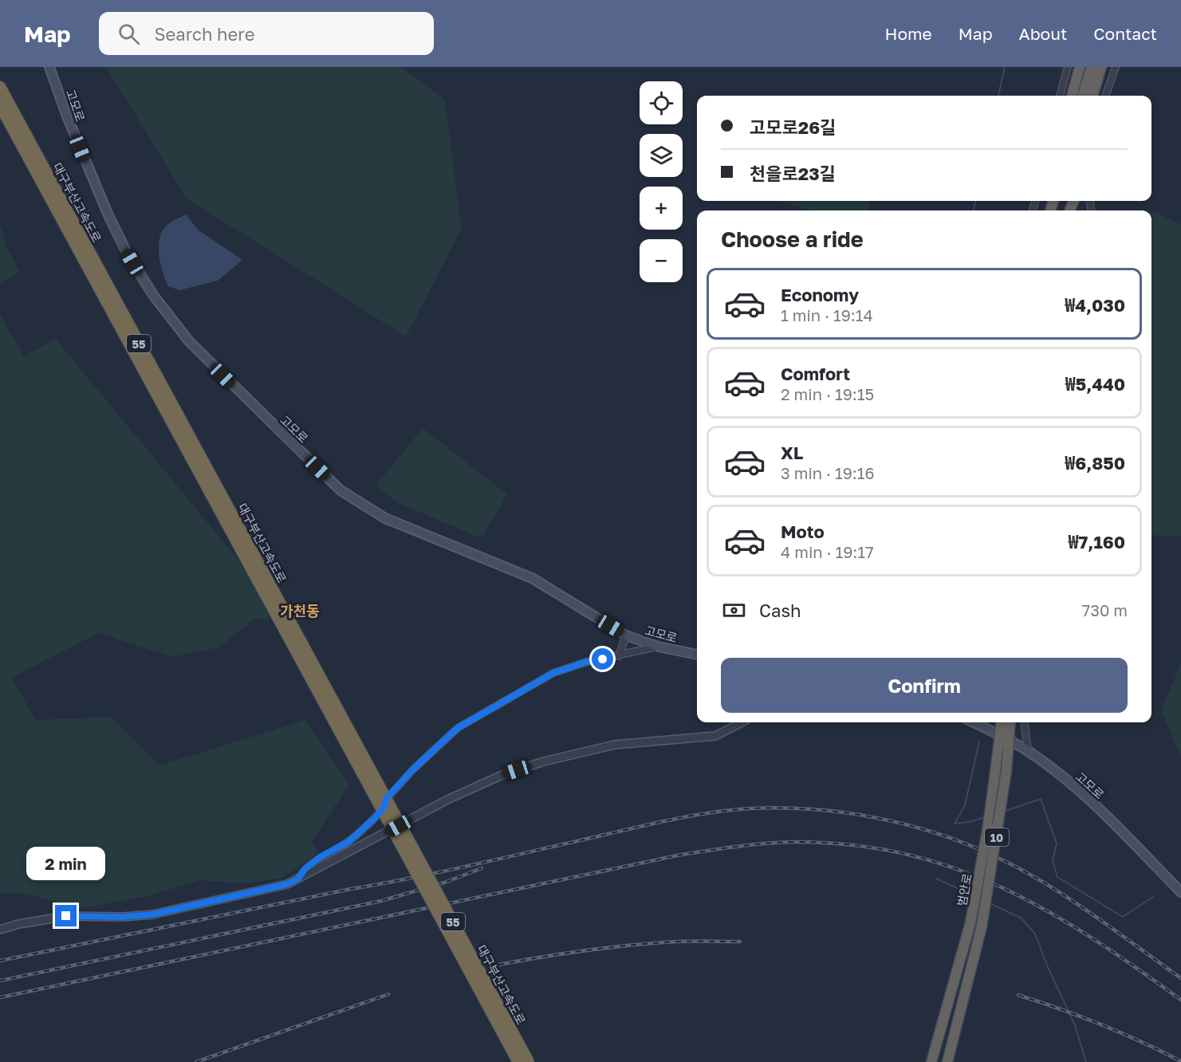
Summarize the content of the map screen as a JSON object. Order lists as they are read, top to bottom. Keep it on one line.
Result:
{"streets":{"highway":["대구부산고속도로","55","10","범안로"],"main road":["고모로"]},"districts":["가천동"],"page":{"header":"Map","search":"Search here","nav":["Home","Map","About","Contact"],"map_buttons":["+","−"],"banner":["고모로26길","천을로23길"],"heading":"Choose a ride","list":[{"name":"Economy","note":"1 min · 19:14","value":"₩4,030"},{"name":"Comfort","note":"2 min · 19:15","value":"₩5,440"},{"name":"XL","note":"3 min · 19:16","value":"₩6,850"},{"name":"Moto","note":"4 min · 19:17","value":"₩7,160"}],"pay":["Cash","730 m"],"buttons":"Confirm","bubble":"2 min"}}
